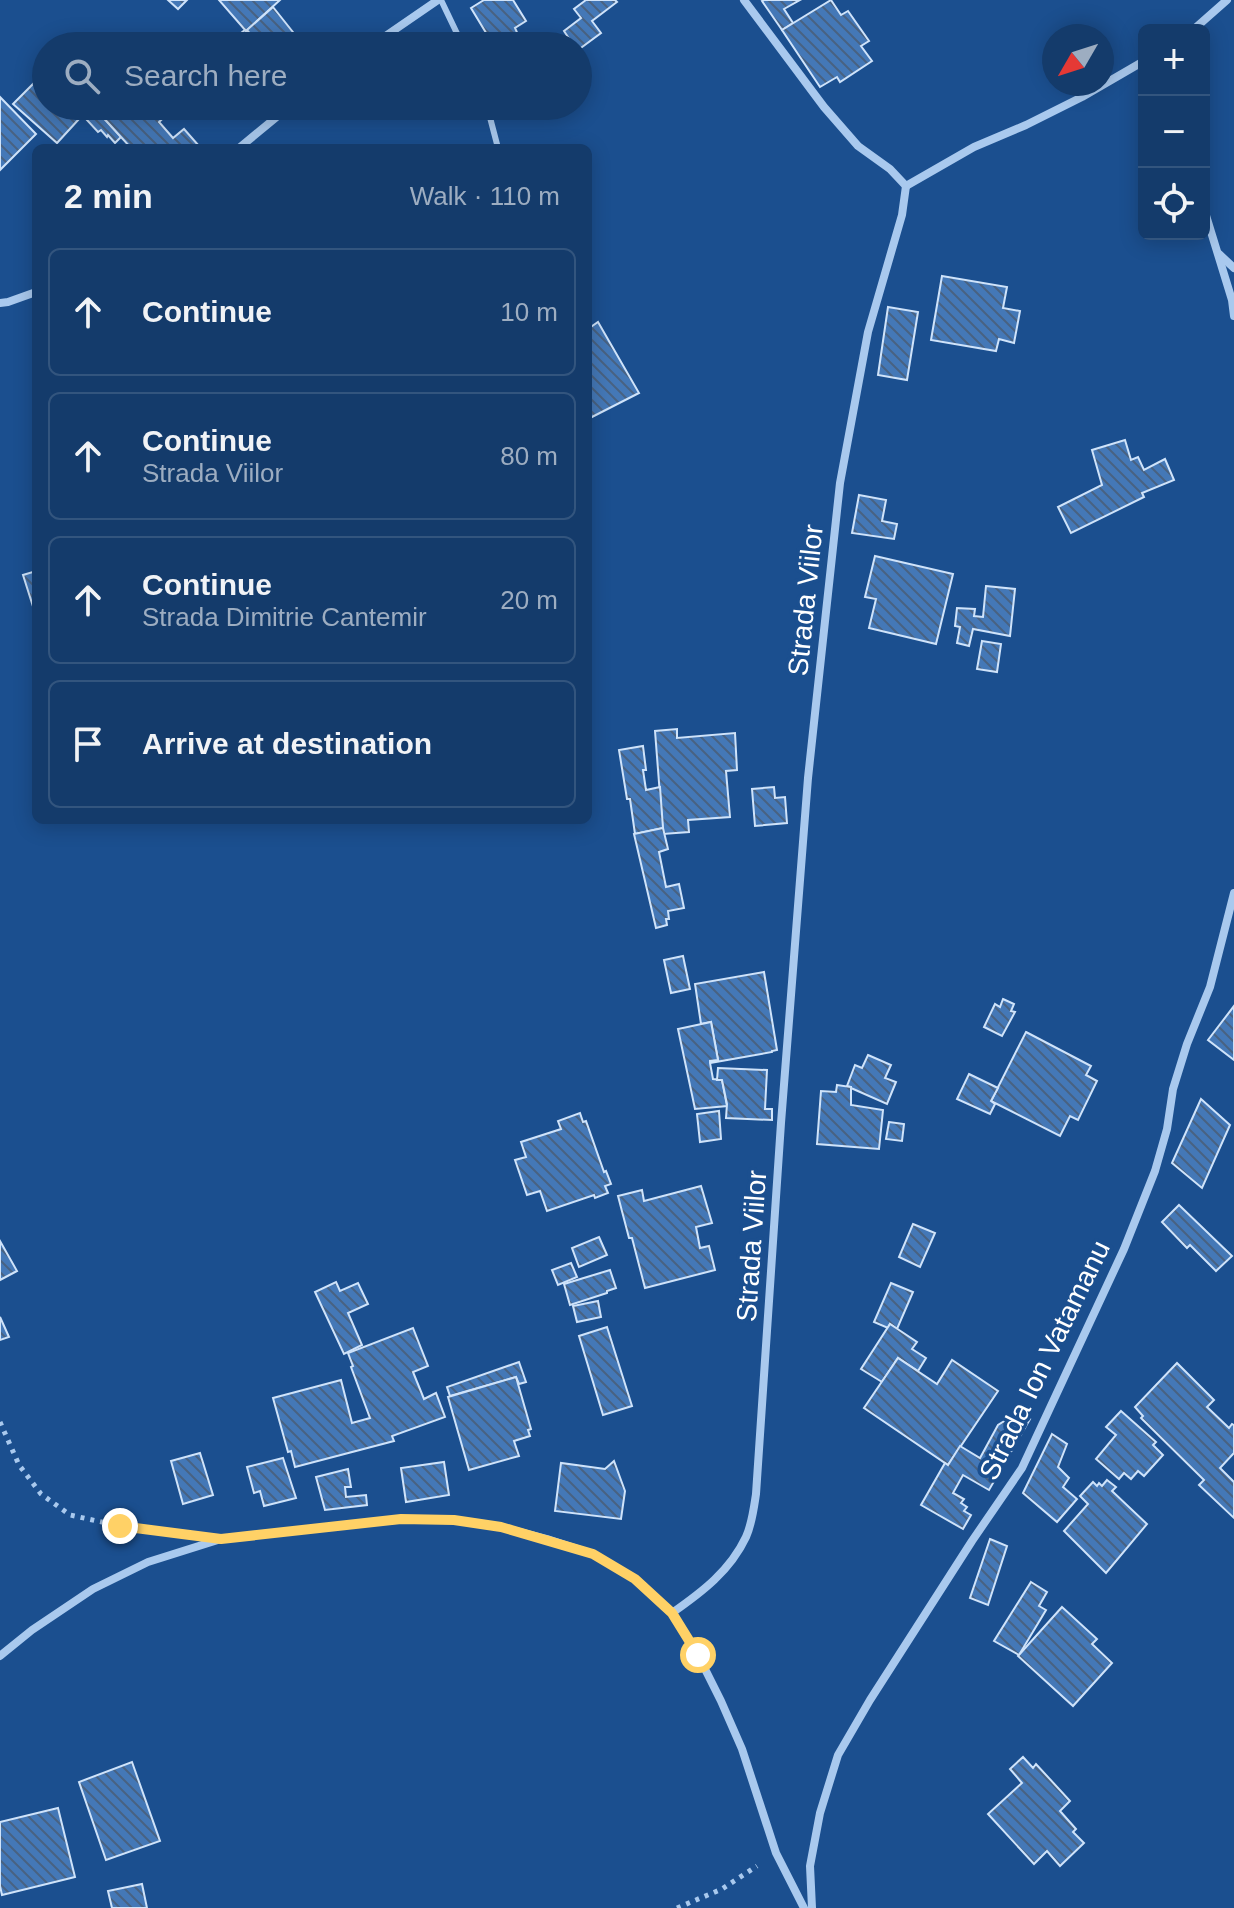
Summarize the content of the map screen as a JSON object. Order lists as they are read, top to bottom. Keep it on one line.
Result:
{"streets":{"street":["Strada Viilor","Strada Ion Vatamanu"]},"north":"bottom left","page":{"map_buttons":["+","−"],"search":"Search here","heading":["2 min","Walk · 110 m"],"list":[["Continue","10 m"],["Continue","Strada Viilor","80 m"],["Continue","Strada Dimitrie Cantemir","20 m"],"Arrive at destination"]}}
